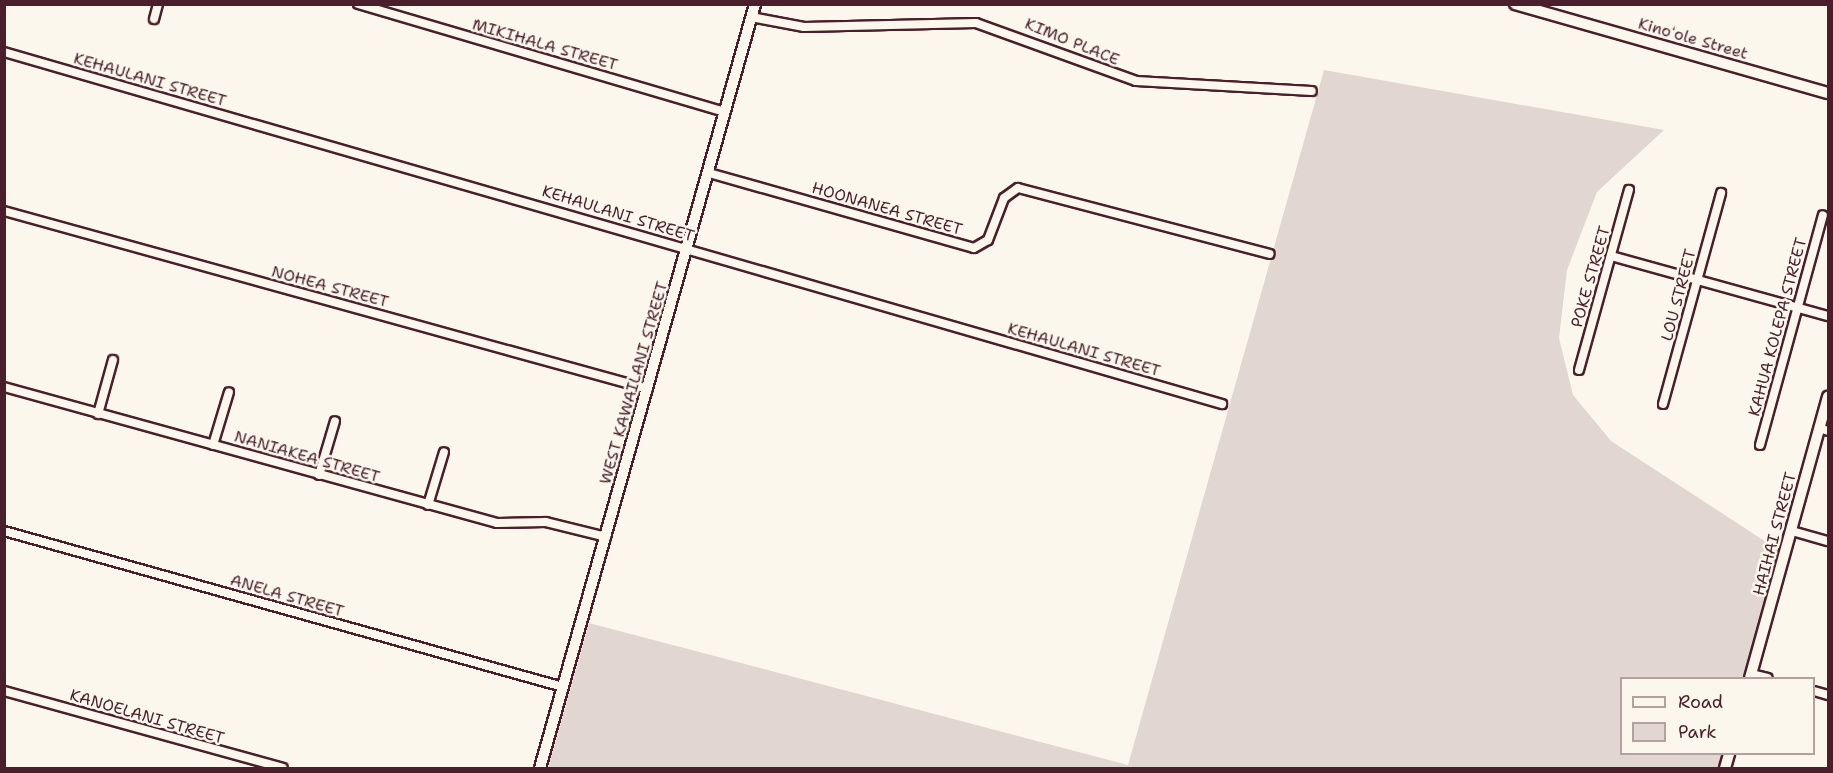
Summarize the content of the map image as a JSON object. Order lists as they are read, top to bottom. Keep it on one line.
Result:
{"streets":{"street":["Kinoʻole Street","KIMO PLACE","MIKIHALA STREET","KEHAULANI STREET","HOONANEA STREET","POKE STREET","NOHEA STREET","LOU STREET","KAHUA KOLEPA STREET","WEST KAWAILANI STREET","NANIAKEA STREET","HAIHAI STREET","ANELA STREET","KANOELANI STREET"]},"crossings":[["KIMO PLACE","WEST KAWAILANI STREET"],["MIKIHALA STREET","WEST KAWAILANI STREET"],["KEHAULANI STREET","WEST KAWAILANI STREET"],["HOONANEA STREET","WEST KAWAILANI STREET"],["NOHEA STREET","WEST KAWAILANI STREET"],["WEST KAWAILANI STREET","NANIAKEA STREET"],["WEST KAWAILANI STREET","ANELA STREET"]],"legend":["Road","Park"]}
